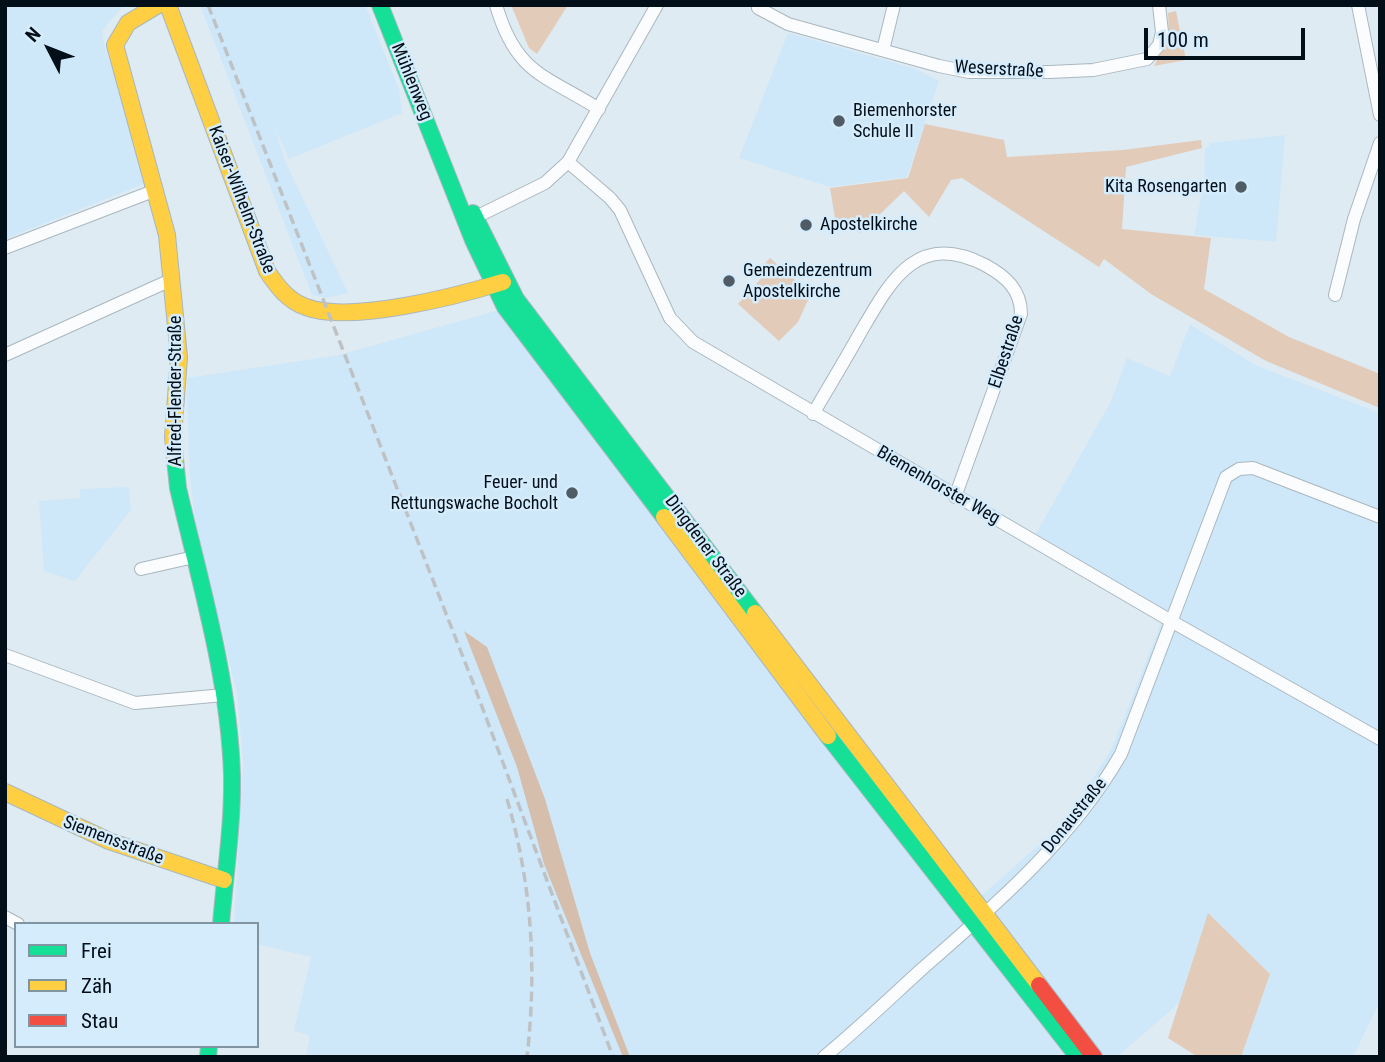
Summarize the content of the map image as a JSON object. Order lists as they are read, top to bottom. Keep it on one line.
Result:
{"streets":{"main road":["Mühlenweg","Kaiser-Wilhelm-Straße","Alfred-Flender-Straße","Dingdener Straße","Siemensstraße"],"street":["Weserstraße","Elbestraße","Biemenhorster Weg","Donaustraße"]},"crossings":[["Mühlenweg","Kaiser-Wilhelm-Straße"],["Mühlenweg","Dingdener Straße"],["Kaiser-Wilhelm-Straße","Dingdener Straße"],["Elbestraße","Biemenhorster Weg"],["Alfred-Flender-Straße","Siemensstraße"],["Biemenhorster Weg","Donaustraße"],["Dingdener Straße","Donaustraße"]],"places":["Biemenhorster Schule II","Kita Rosengarten","Apostelkirche","Gemeindezentrum Apostelkirche","Feuer- und Rettungswache Bocholt"],"legend":["Frei","Zäh","Stau"],"scale_bar":"100 m","north":"top left"}
